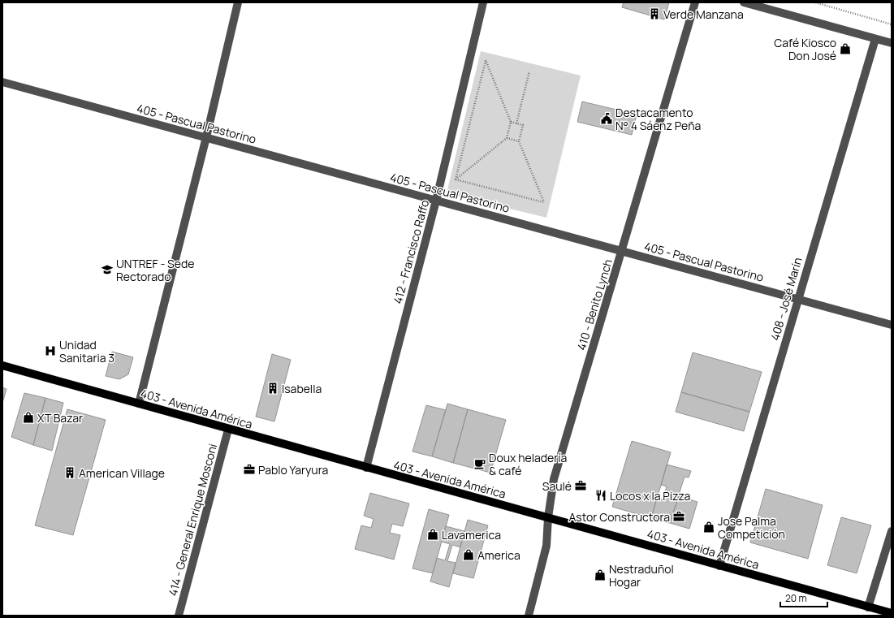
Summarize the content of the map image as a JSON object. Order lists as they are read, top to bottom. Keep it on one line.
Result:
{"streets":{"main road":["403 - Avenida América"],"street":["405 - Pascual Pastorino","412 - Francisco Raffo","408 - José Marín","410 - Benito Lynch","414 - General Enrique Mosconi"]},"crossings":[["405 - Pascual Pastorino","412 - Francisco Raffo"],["405 - Pascual Pastorino","408 - José Marín"],["405 - Pascual Pastorino","410 - Benito Lynch"],["412 - Francisco Raffo","403 - Avenida América"],["408 - José Marín","403 - Avenida América"],["410 - Benito Lynch","403 - Avenida América"],["403 - Avenida América","414 - General Enrique Mosconi"]],"places":{"building":["Verde Manzana","Isabella","American Village"],"shop":["Café Kiosco Don José","XT Bazar","Jose Palma Competición","Lavamerica","America","Nestraduñol Hogar"],"public building":["Destacamento N° 4 Sáenz Peña"],"school or university":["UNTREF - Sede Rectorado"],"hospital":["Unidad Sanitaria 3"],"cafe":["Doux heladería & café"],"office":["Pablo Yaryura","Saulé","Astor Constructora"],"restaurant":["Locos x la Pizza"]},"scale_bar":"20 m"}
